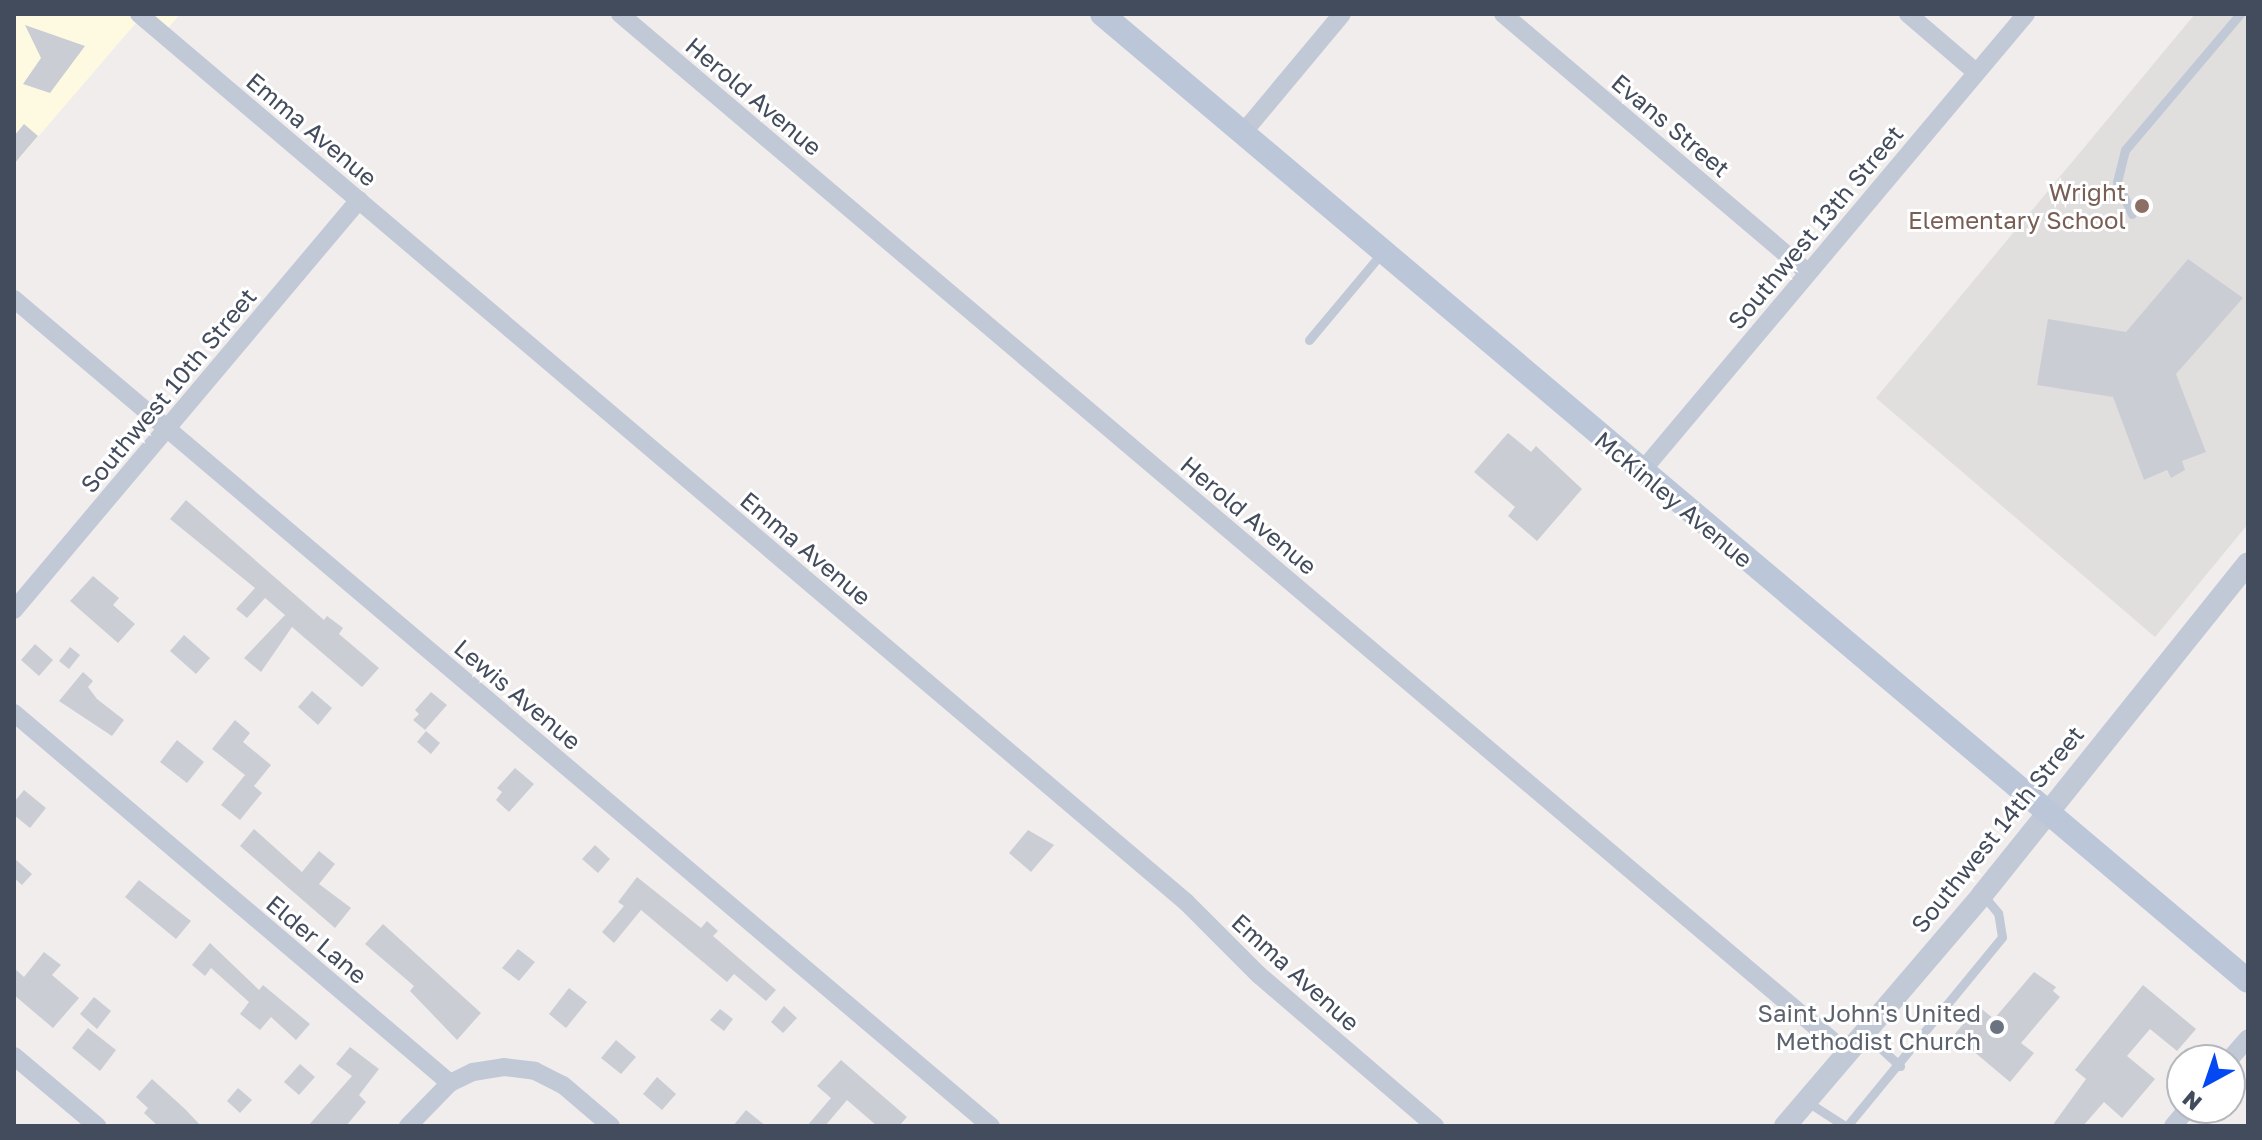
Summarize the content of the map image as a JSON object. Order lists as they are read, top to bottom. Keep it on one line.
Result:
{"streets":{"main road":["McKinley Avenue"],"street":["Herold Avenue","Evans Street","Emma Avenue","Southwest 13th Street","Southwest 10th Street","Lewis Avenue","Southwest 14th Street","Elder Lane"]},"crossings":[["Herold Avenue","Southwest 14th Street"],["Evans Street","Southwest 13th Street"],["Emma Avenue","Southwest 10th Street"],["Southwest 13th Street","McKinley Avenue"],["Southwest 10th Street","Lewis Avenue"],["McKinley Avenue","Southwest 14th Street"]],"places":["Wright Elementary School","Saint John's United Methodist Church"],"north":"bottom left"}
